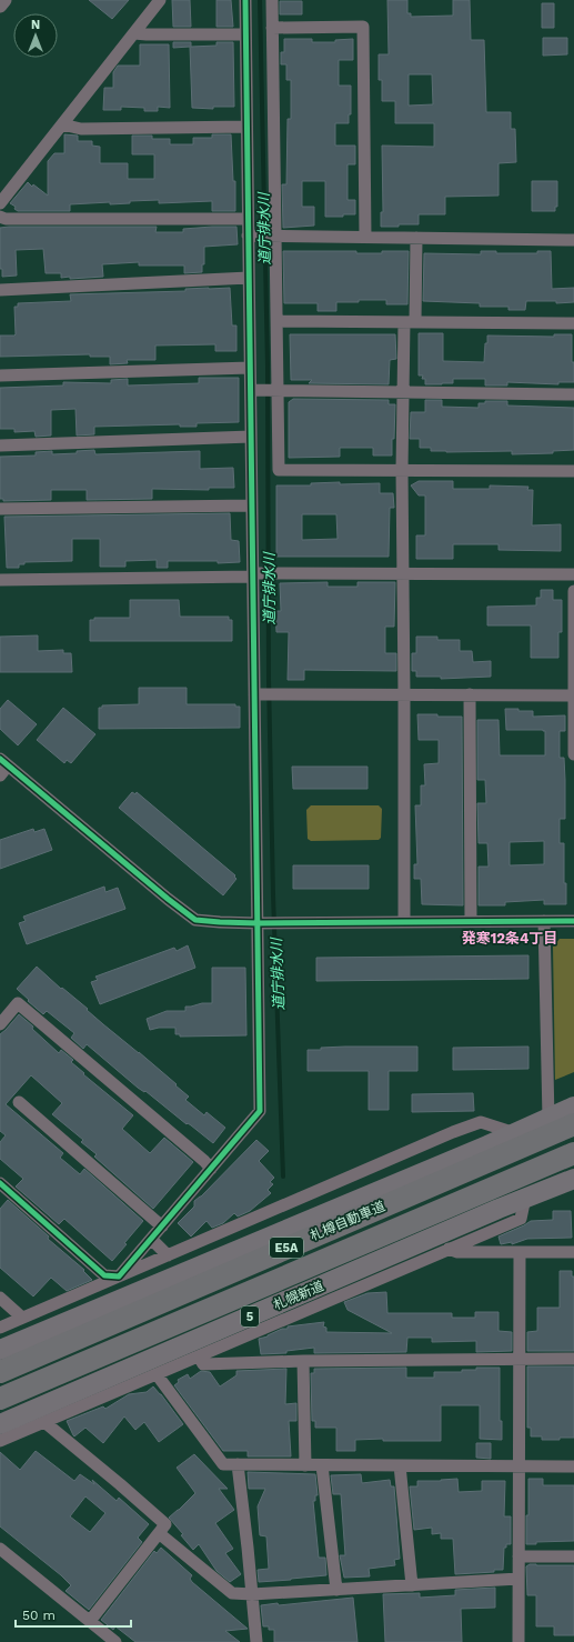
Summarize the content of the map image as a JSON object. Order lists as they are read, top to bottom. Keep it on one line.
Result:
{"streets":{"highway":["札樽自動車道","E5A","札幌新道","5"]},"districts":["発寒12条4丁目"],"water":["道庁排水川"],"scale_bar":"50 m","north":"top"}
